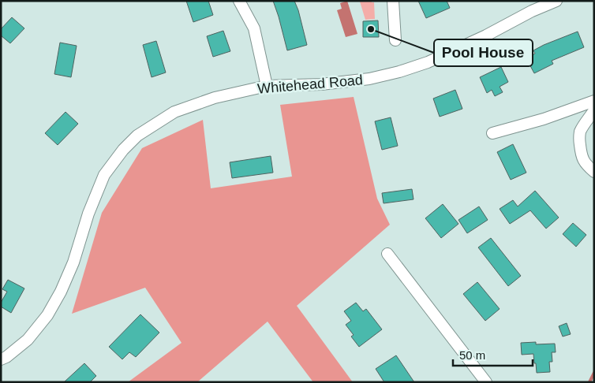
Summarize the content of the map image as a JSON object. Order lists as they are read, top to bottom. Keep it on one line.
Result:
{"streets":{"street":["Whitehead Road"]},"places":["Pool House"],"scale_bar":"50 m"}
